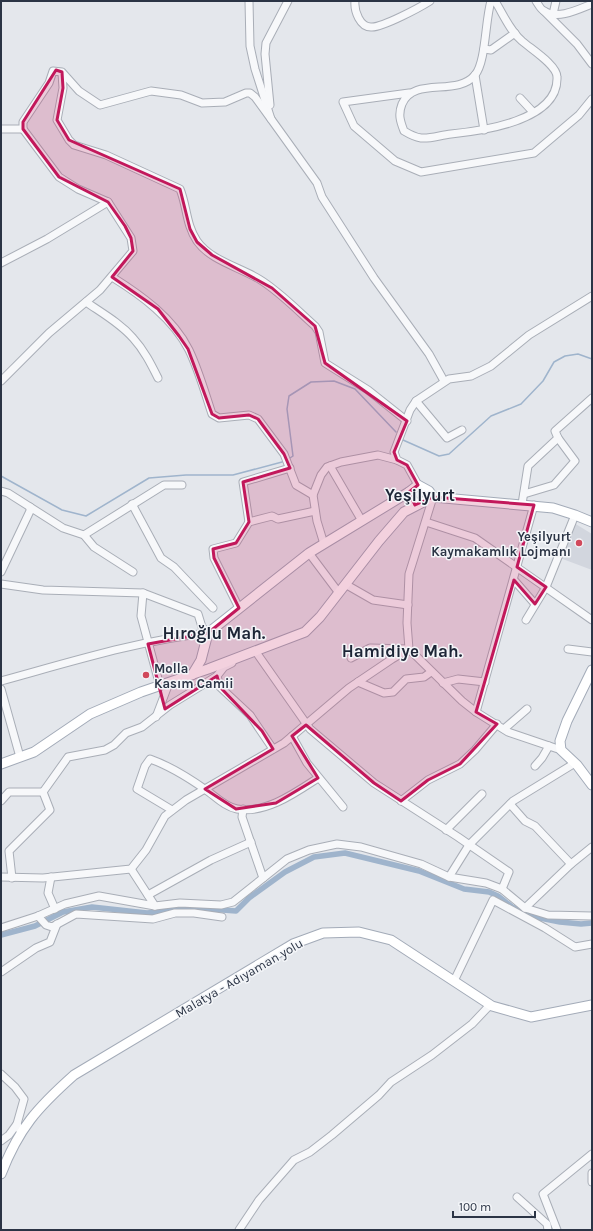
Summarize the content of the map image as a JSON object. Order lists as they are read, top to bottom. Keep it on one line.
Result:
{"streets":{"main road":["Malatya - Adıyaman yolu"]},"districts":["Yeşilyurt","Hıroğlu Mah.","Hamidiye Mah."],"places":["Yeşilyurt Kaymakamlık Lojmanı","Molla Kasım Camii"],"scale_bar":"100 m"}
